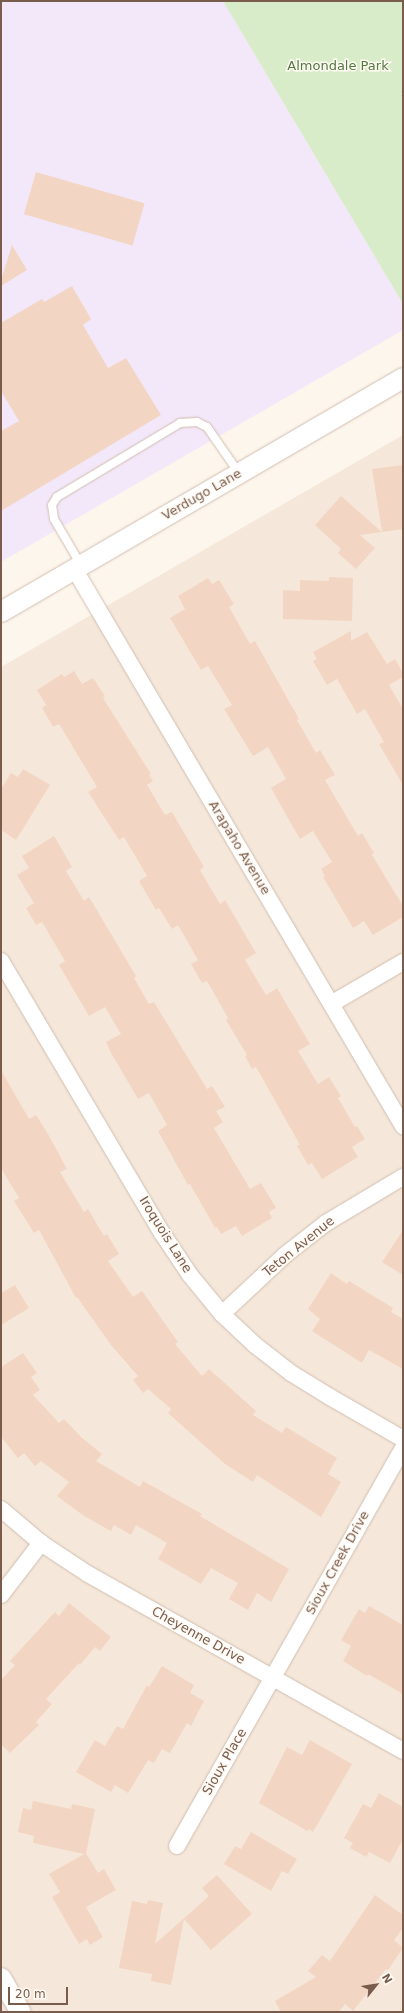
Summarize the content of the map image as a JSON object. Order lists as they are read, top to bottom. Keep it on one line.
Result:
{"streets":{"street":["Verdugo Lane","Arapaho Avenue","Iroquois Lane","Teton Avenue","Sioux Creek Drive","Cheyenne Drive","Sioux Place"]},"crossings":[["Verdugo Lane","Arapaho Avenue"],["Iroquois Lane","Teton Avenue"],["Sioux Creek Drive","Cheyenne Drive"],["Sioux Creek Drive","Sioux Place"],["Cheyenne Drive","Sioux Place"]],"parks":["Almondale Park"],"scale_bar":"20 m","north":"top right"}
